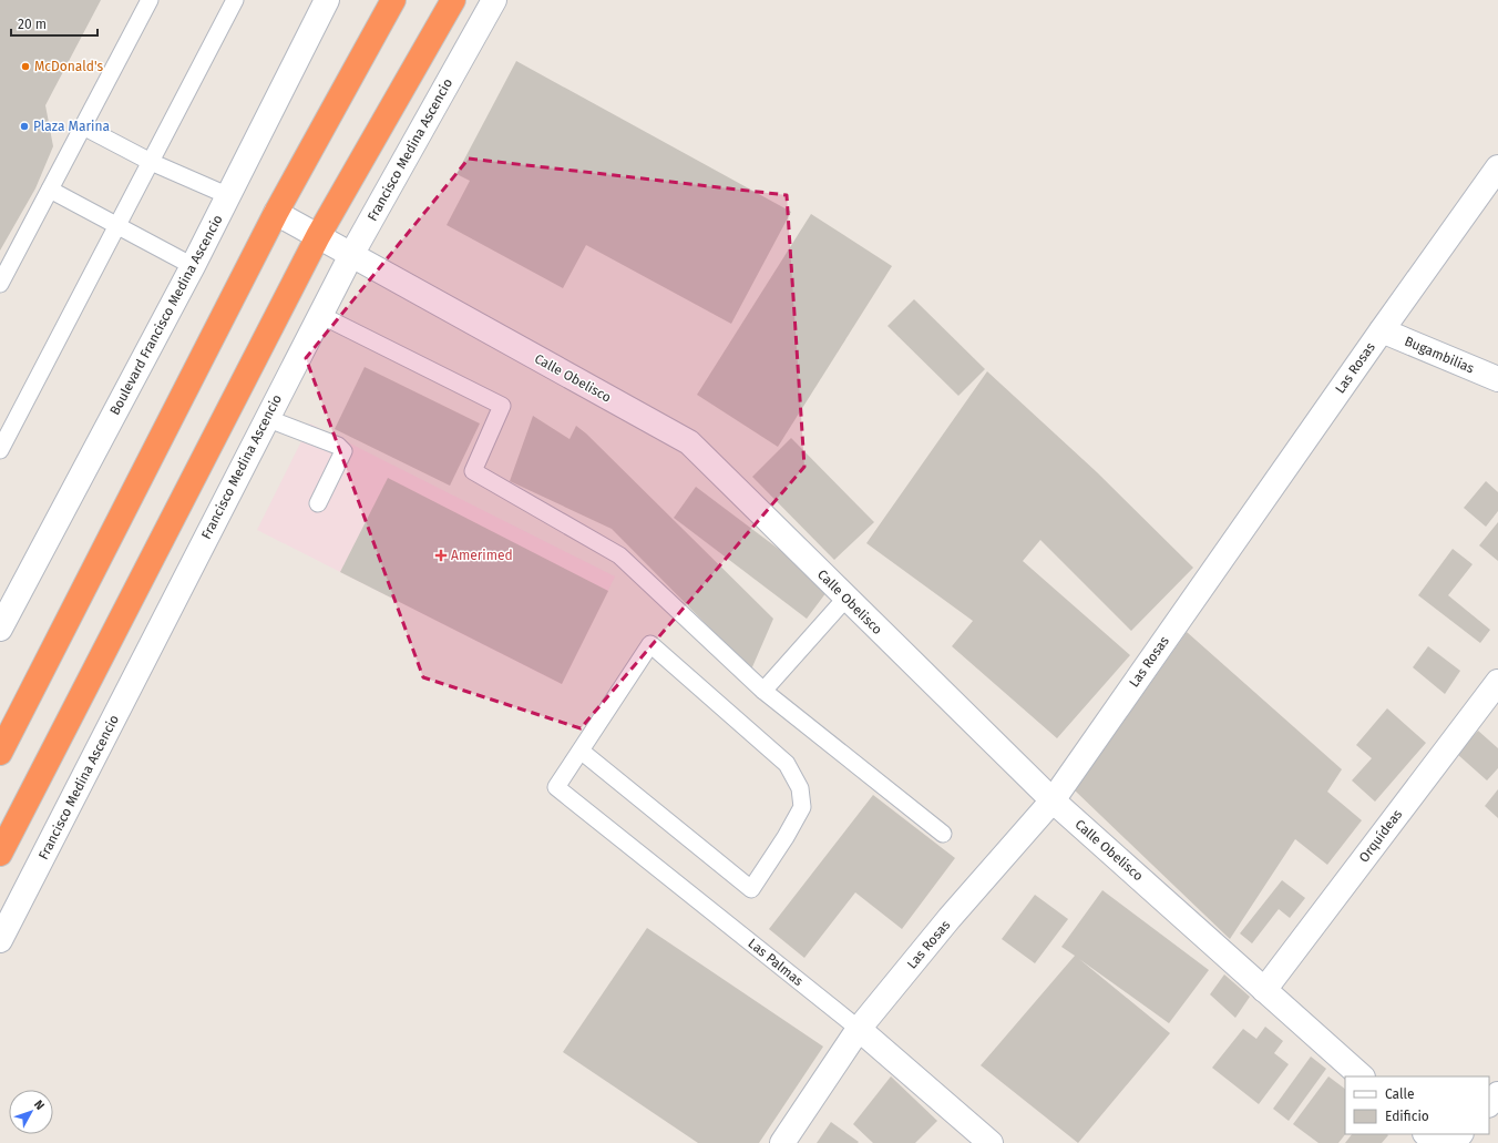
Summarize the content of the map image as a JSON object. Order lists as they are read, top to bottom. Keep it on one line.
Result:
{"streets":{"street":["Francisco Medina Ascencio","Boulevard Francisco Medina Ascencio","Bugambilias","Las Rosas","Calle Obelisco","Orquídeas","Las Palmas"]},"crossings":[["Francisco Medina Ascencio","Calle Obelisco"],["Bugambilias","Las Rosas"],["Las Rosas","Calle Obelisco"],["Las Rosas","Las Palmas"],["Calle Obelisco","Orquídeas"]],"places":{"other":["McDonald's","Plaza Marina"],"health":["Amerimed"]},"legend":["Calle","Edificio"],"scale_bar":"20 m","north":"top right"}
